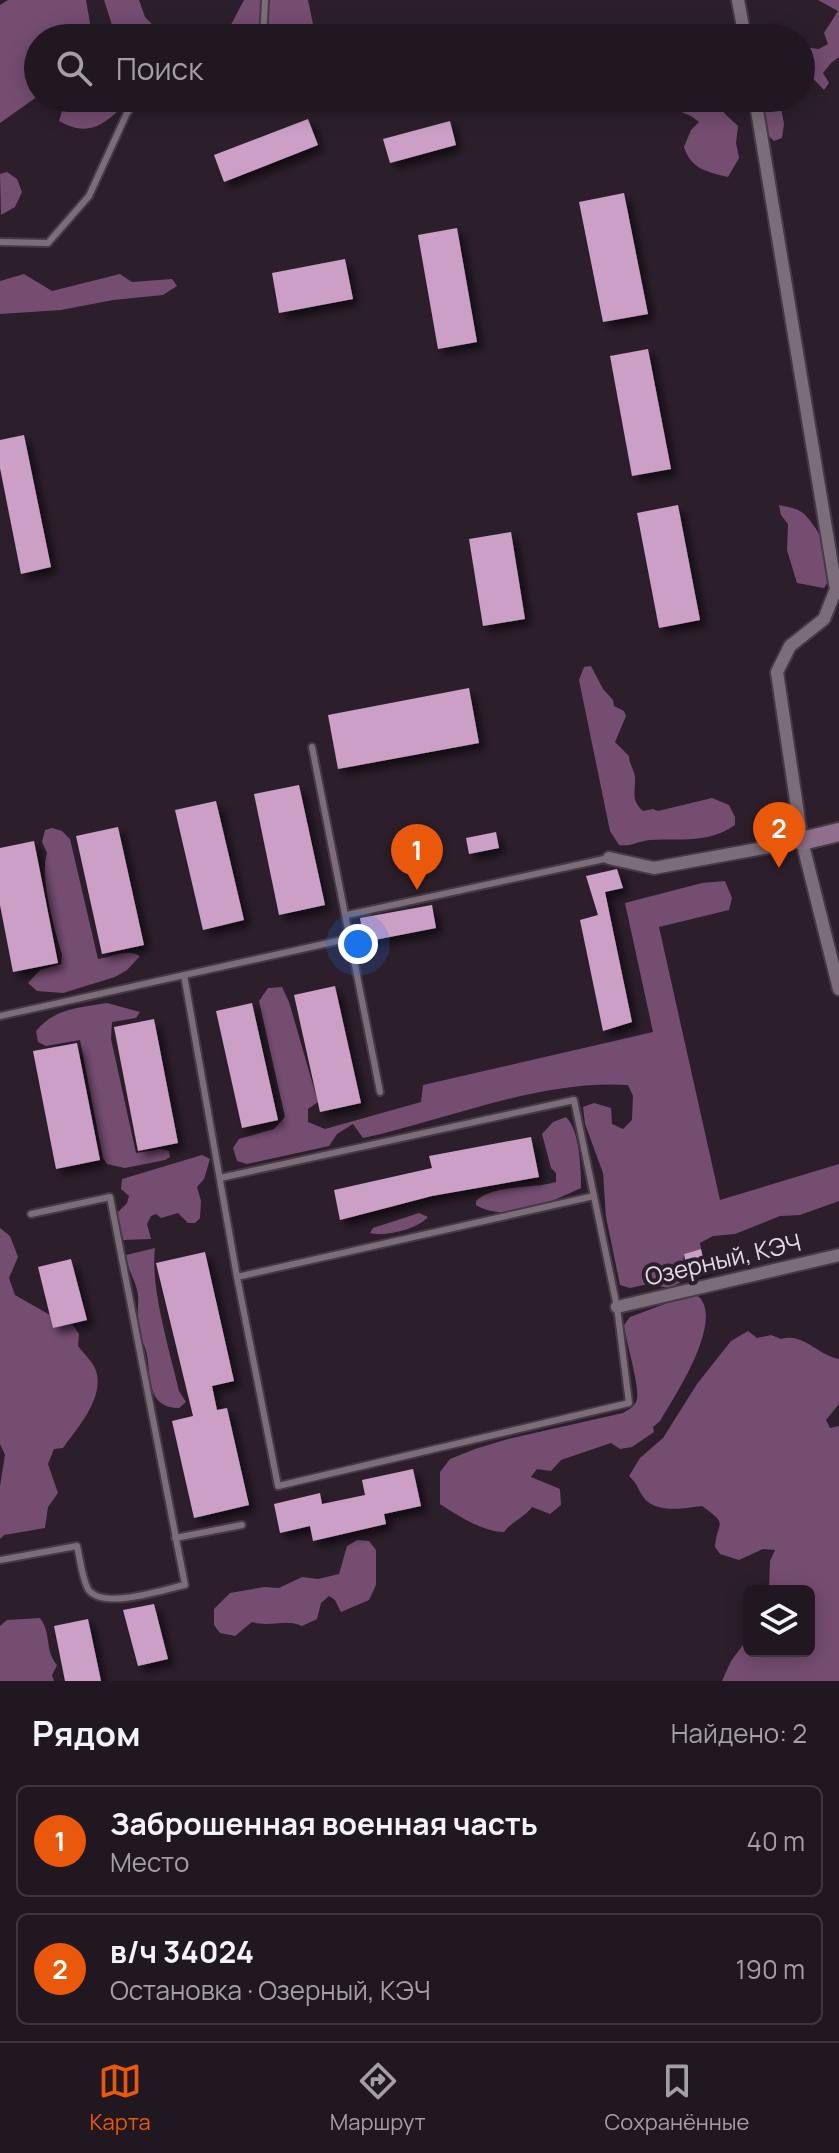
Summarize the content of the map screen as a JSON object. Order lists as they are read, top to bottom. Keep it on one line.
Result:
{"streets":{"street":["Озерный, КЭЧ"]},"page":{"search":"Поиск","pins":["2","1"],"heading":["Рядом","Найдено: 2"],"list":[{"mark":"1","name":"Заброшенная военная часть","note":"Место","value":"40 m"},{"mark":"2","name":"в/ч 34024","note":"Остановка · Озерный, КЭЧ","value":"190 m"}],"nav":["Карта","Маршрут","Сохранённые"]}}
